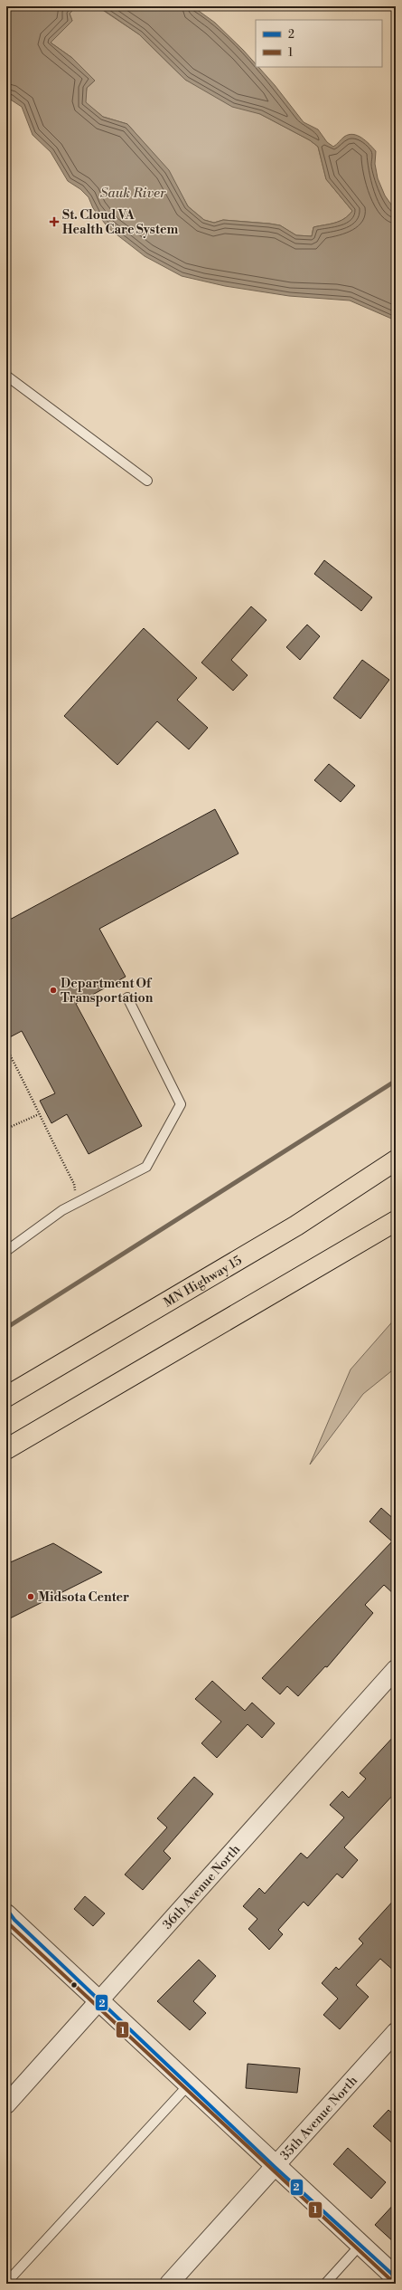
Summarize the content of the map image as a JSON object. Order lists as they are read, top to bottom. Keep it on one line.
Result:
{"streets":{"highway":["MN Highway 15"],"street":["36th Avenue North","35th Avenue North"]},"water":["Sauk River"],"places":{"health":["St. Cloud VA Health Care System"],"other":["Department Of Transportation","Midsota Center"]},"lines":["transit line 2","transit line 1"],"legend":["2","1"]}
